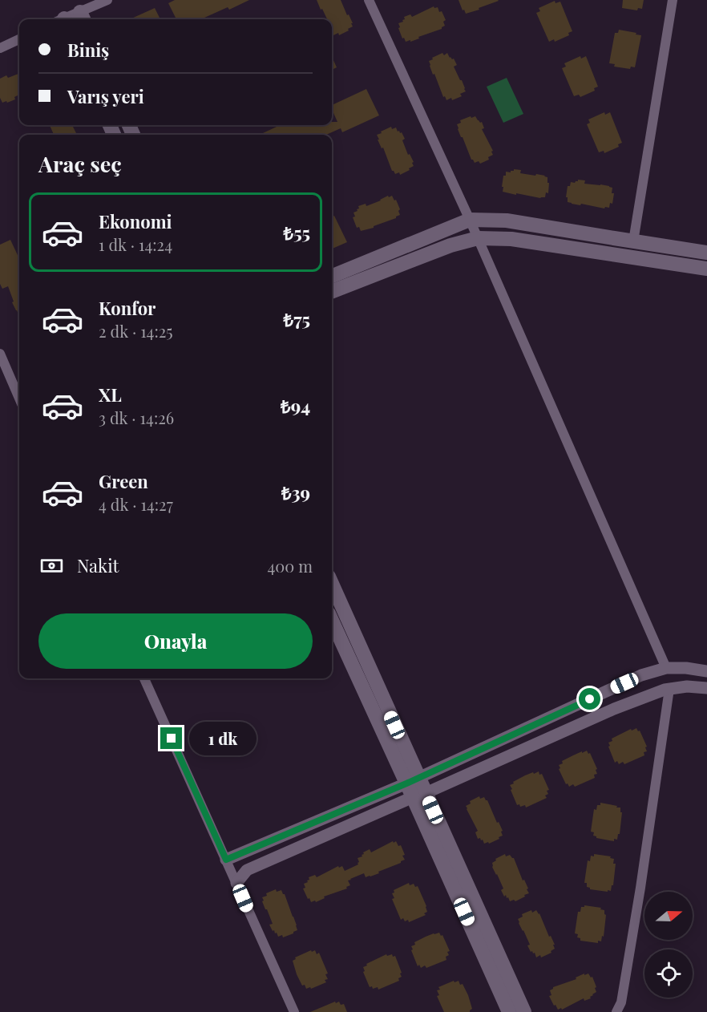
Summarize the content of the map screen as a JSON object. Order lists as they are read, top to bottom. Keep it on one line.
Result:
{"north":"right","page":{"banner":["Biniş","Varış yeri"],"heading":"Araç seç","list":[{"name":"Ekonomi","note":"1 dk · 14:24","value":"₺55"},{"name":"Konfor","note":"2 dk · 14:25","value":"₺75"},{"name":"XL","note":"3 dk · 14:26","value":"₺94"},{"name":"Green","note":"4 dk · 14:27","value":"₺39"}],"pay":["Nakit","400 m"],"buttons":"Onayla","bubble":"1 dk"}}
